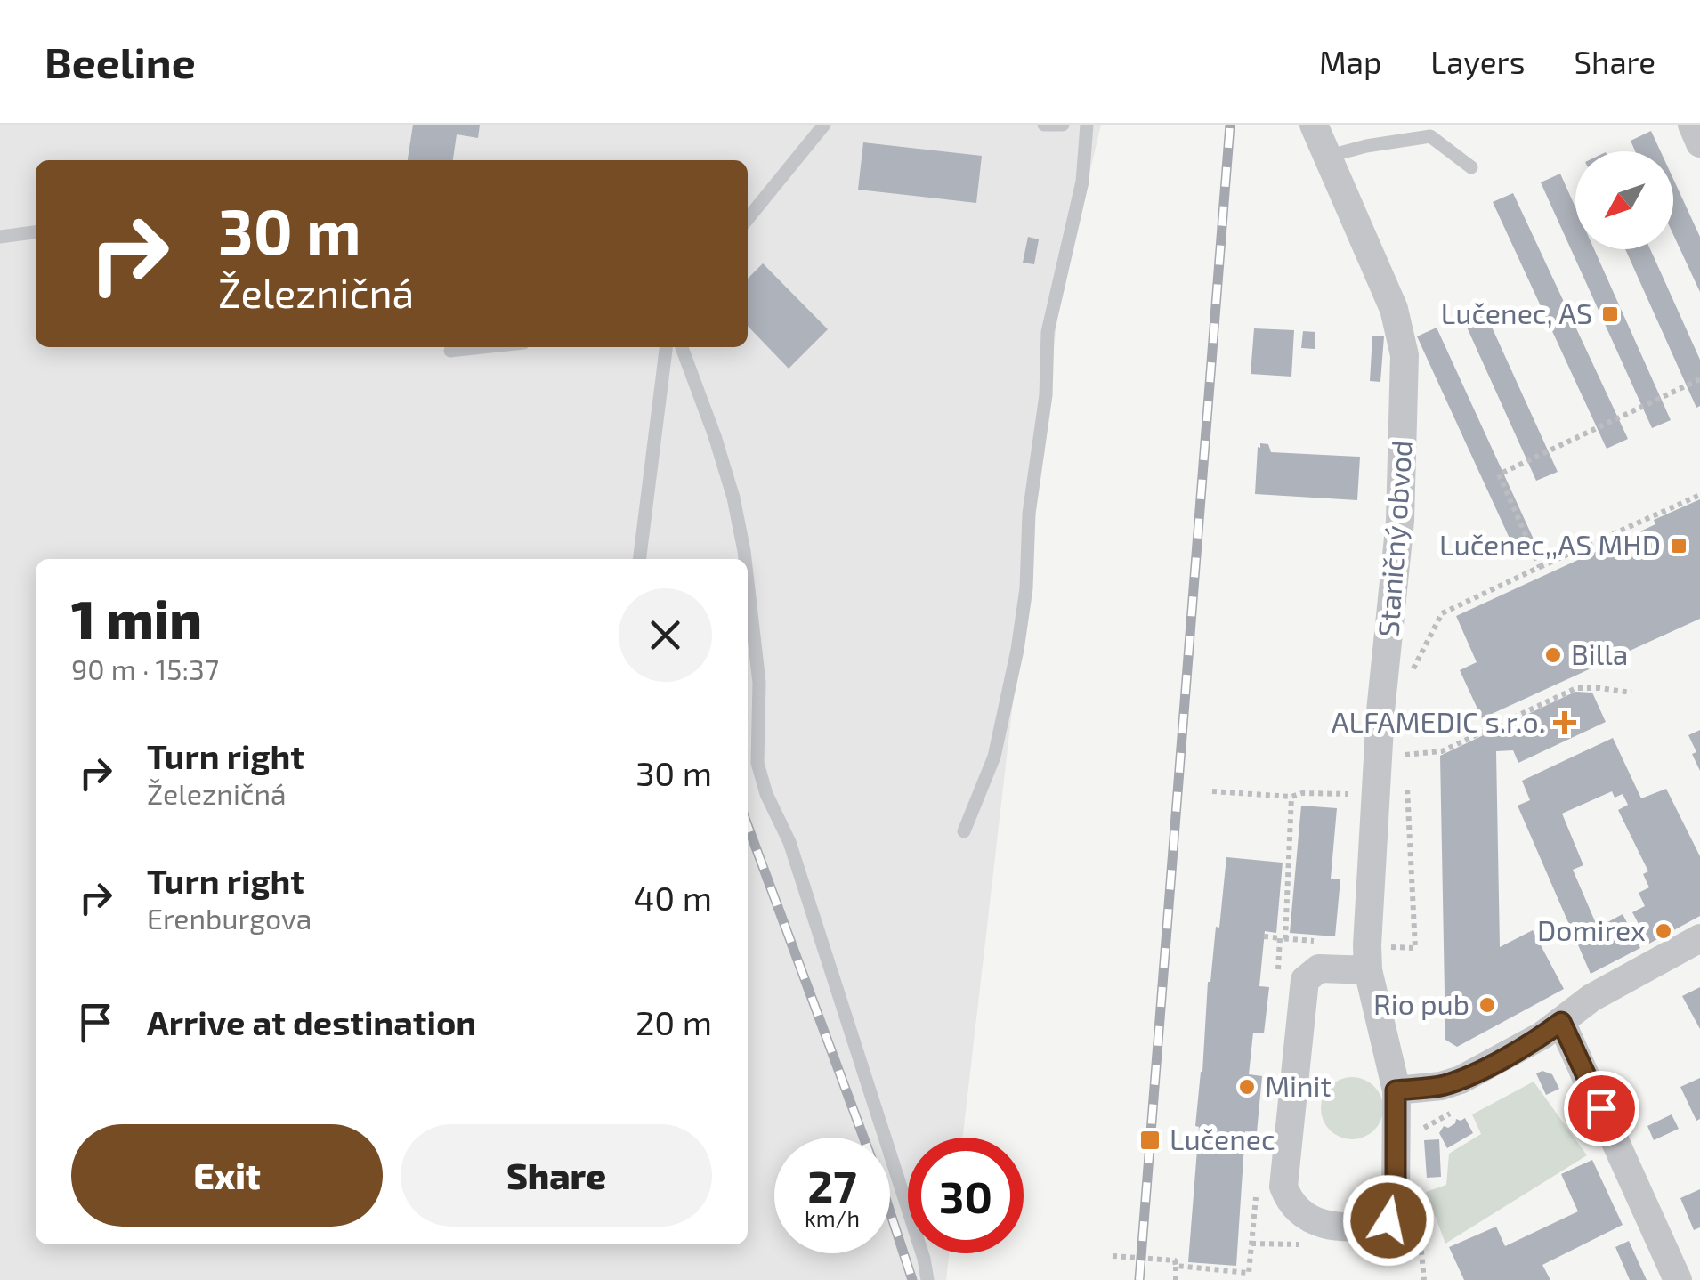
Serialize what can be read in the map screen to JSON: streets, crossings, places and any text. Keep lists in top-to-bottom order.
{
  "streets": {
    "street": ["Staničný obvod"]
  },
  "places": {
    "transit": ["Lučenec, AS", "Lučenec,,AS MHD", "Lučenec"],
    "other": [
      "Billa",
      "Domirex",
      "Rio pub",
      "Minit"
    ],
    "health": ["ALFAMEDIC s.r.o."]
  },
  "north": "bottom left",
  "page": {
    "header": "Beeline",
    "nav": ["Map", "Layers", "Share"],
    "turn": ["30 m", "Železničná"],
    "heading": ["1 min", "90 m · 15:37"],
    "list": [
      {
        "name": "Turn right",
        "note": "Železničná",
        "value": "30 m"
      },
      {
        "name": "Turn right",
        "note": "Erenburgova",
        "value": "40 m"
      },
      {
        "name": "Arrive at destination",
        "value": "20 m"
      }
    ],
    "buttons": ["Exit", "Share"],
    "speed": "27 km/h",
    "limit": "30"
  }
}
